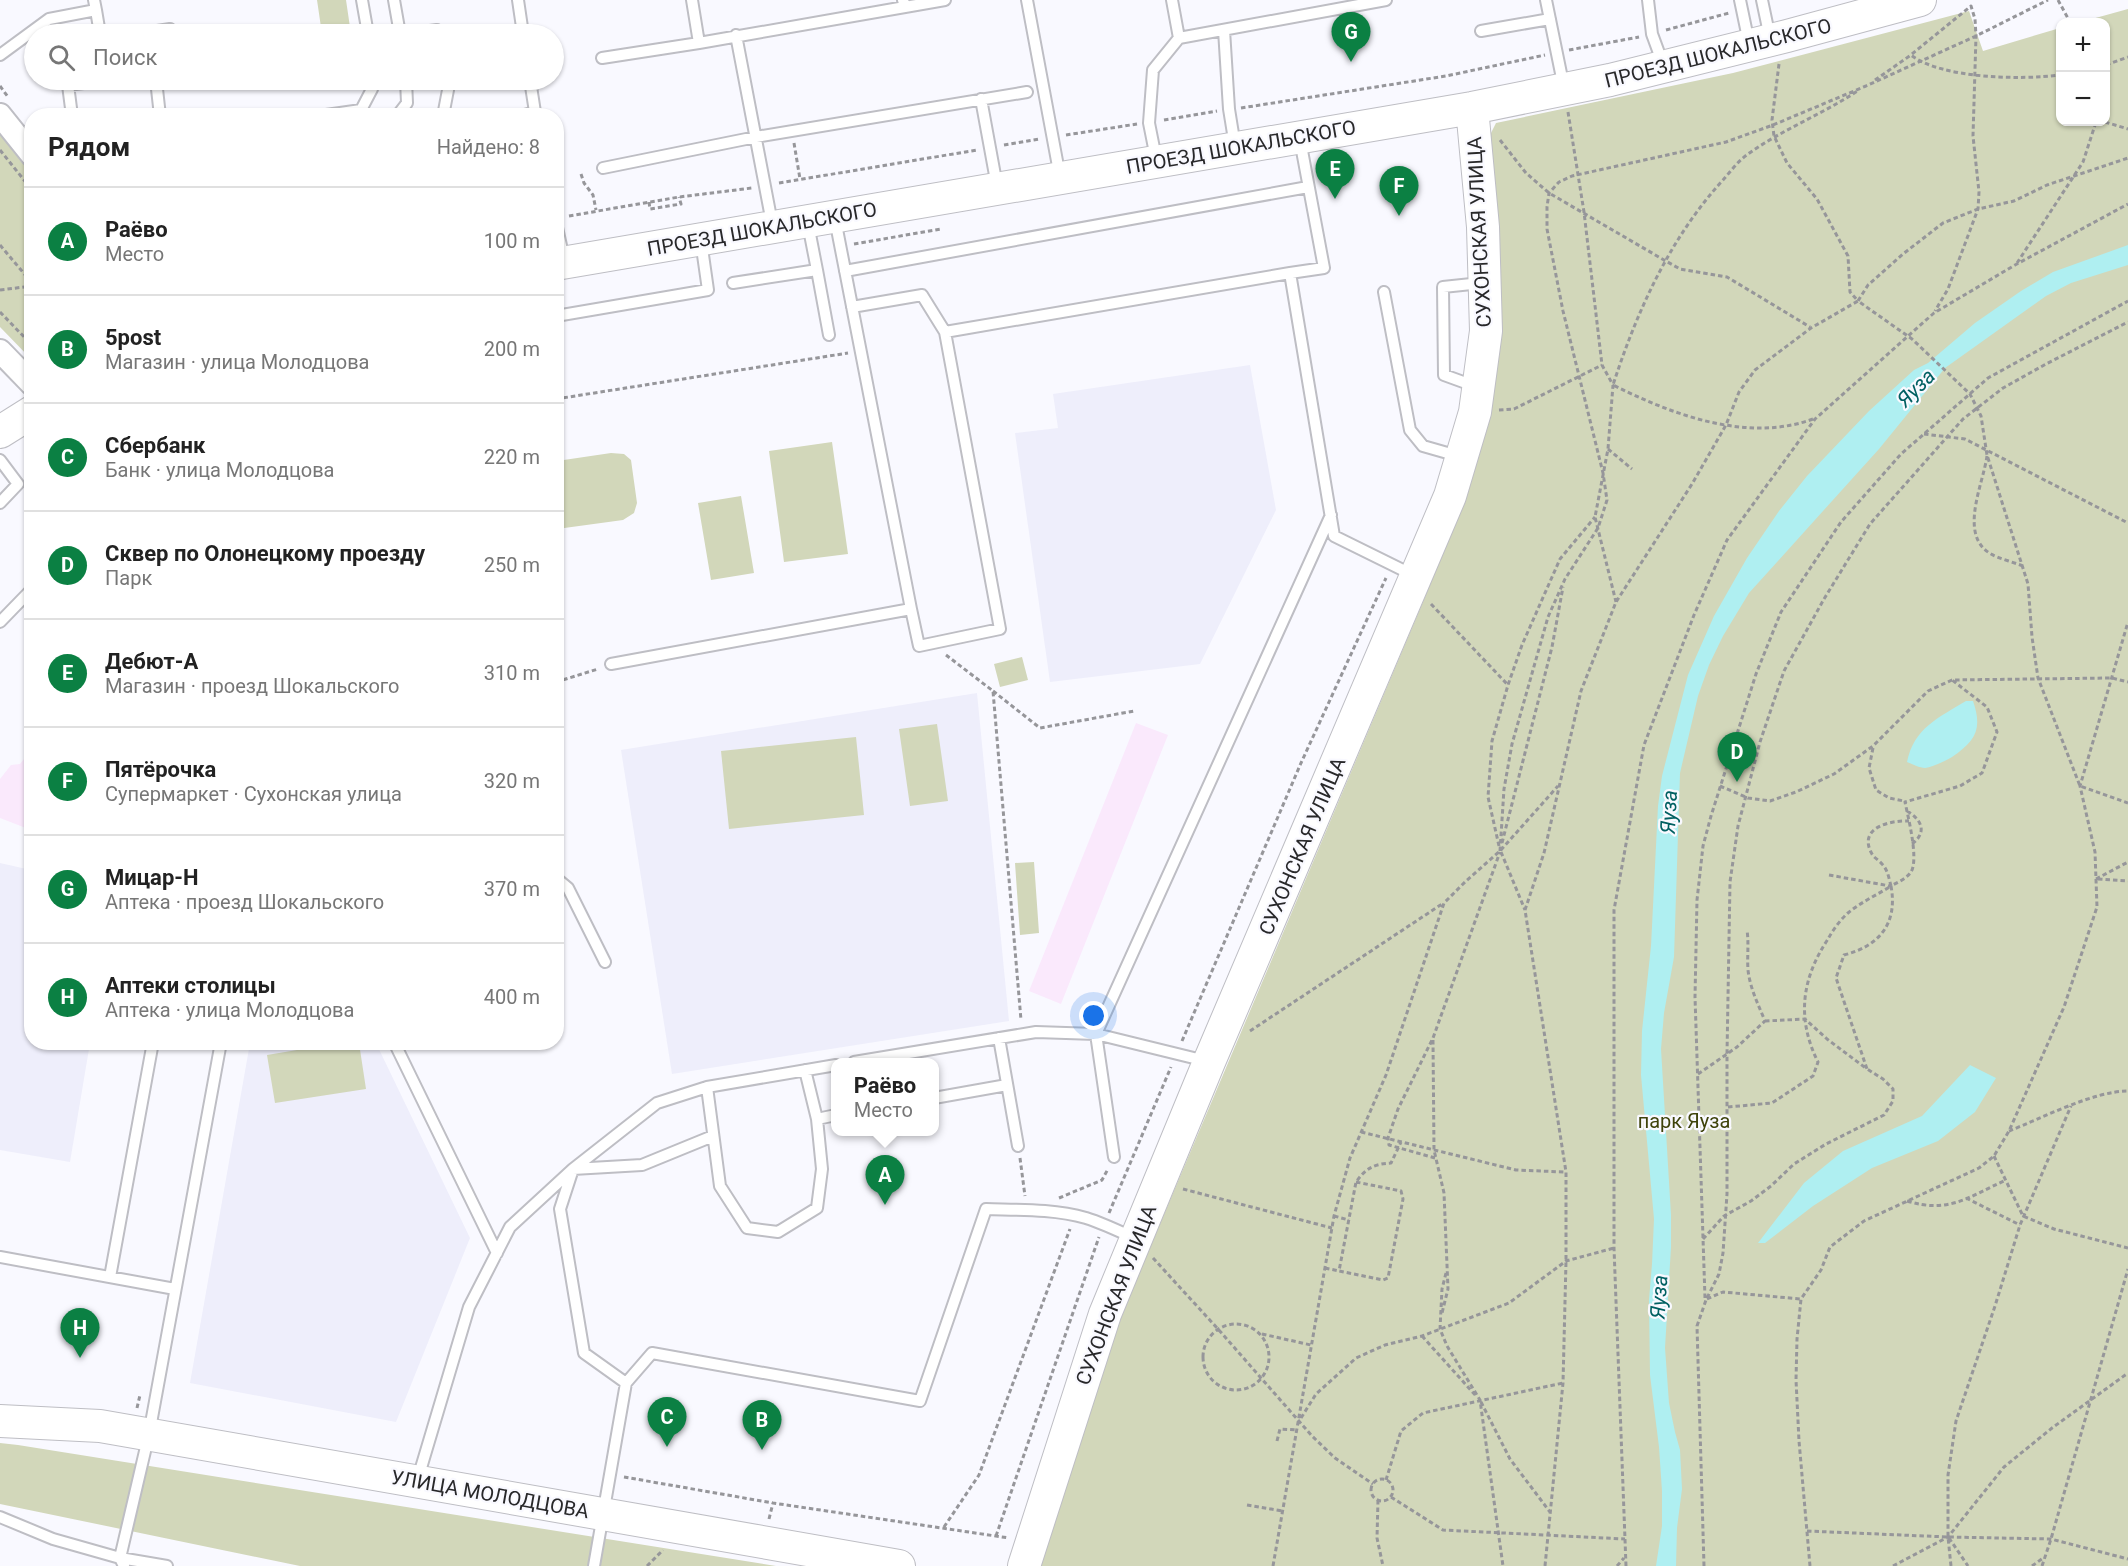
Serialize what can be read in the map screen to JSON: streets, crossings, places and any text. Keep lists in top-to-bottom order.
{
  "streets": {
    "street": ["ПРОЕЗД ШОКАЛЬСКОГО", "СУХОНСКАЯ УЛИЦА", "УЛИЦА МОЛОДЦОВА"]
  },
  "crossings": [
    ["ПРОЕЗД ШОКАЛЬСКОГО", "СУХОНСКАЯ УЛИЦА"]
  ],
  "water": ["Яуза"],
  "parks": ["парк Яуза"],
  "page": {
    "pins": [
      "G",
      "E",
      "F",
      "D",
      "A",
      "H",
      "C",
      "B"
    ],
    "map_buttons": ["+", "−"],
    "search": "Поиск",
    "heading": ["Рядом", "Найдено: 8"],
    "list": [
      {
        "mark": "A",
        "name": "Раёво",
        "note": "Место",
        "value": "100 m"
      },
      {
        "mark": "B",
        "name": "5post",
        "note": "Магазин · улица Молодцова",
        "value": "200 m"
      },
      {
        "mark": "C",
        "name": "Сбербанк",
        "note": "Банк · улица Молодцова",
        "value": "220 m"
      },
      {
        "mark": "D",
        "name": "Сквер по Олонецкому проезду",
        "note": "Парк",
        "value": "250 m"
      },
      {
        "mark": "E",
        "name": "Дебют-А",
        "note": "Магазин · проезд Шокальского",
        "value": "310 m"
      },
      {
        "mark": "F",
        "name": "Пятёрочка",
        "note": "Супермаркет · Сухонская улица",
        "value": "320 m"
      },
      {
        "mark": "G",
        "name": "Мицар-Н",
        "note": "Аптека · проезд Шокальского",
        "value": "370 m"
      },
      {
        "mark": "H",
        "name": "Аптеки столицы",
        "note": "Аптека · улица Молодцова",
        "value": "400 m"
      }
    ],
    "popup": ["Раёво", "Место"]
  }
}
